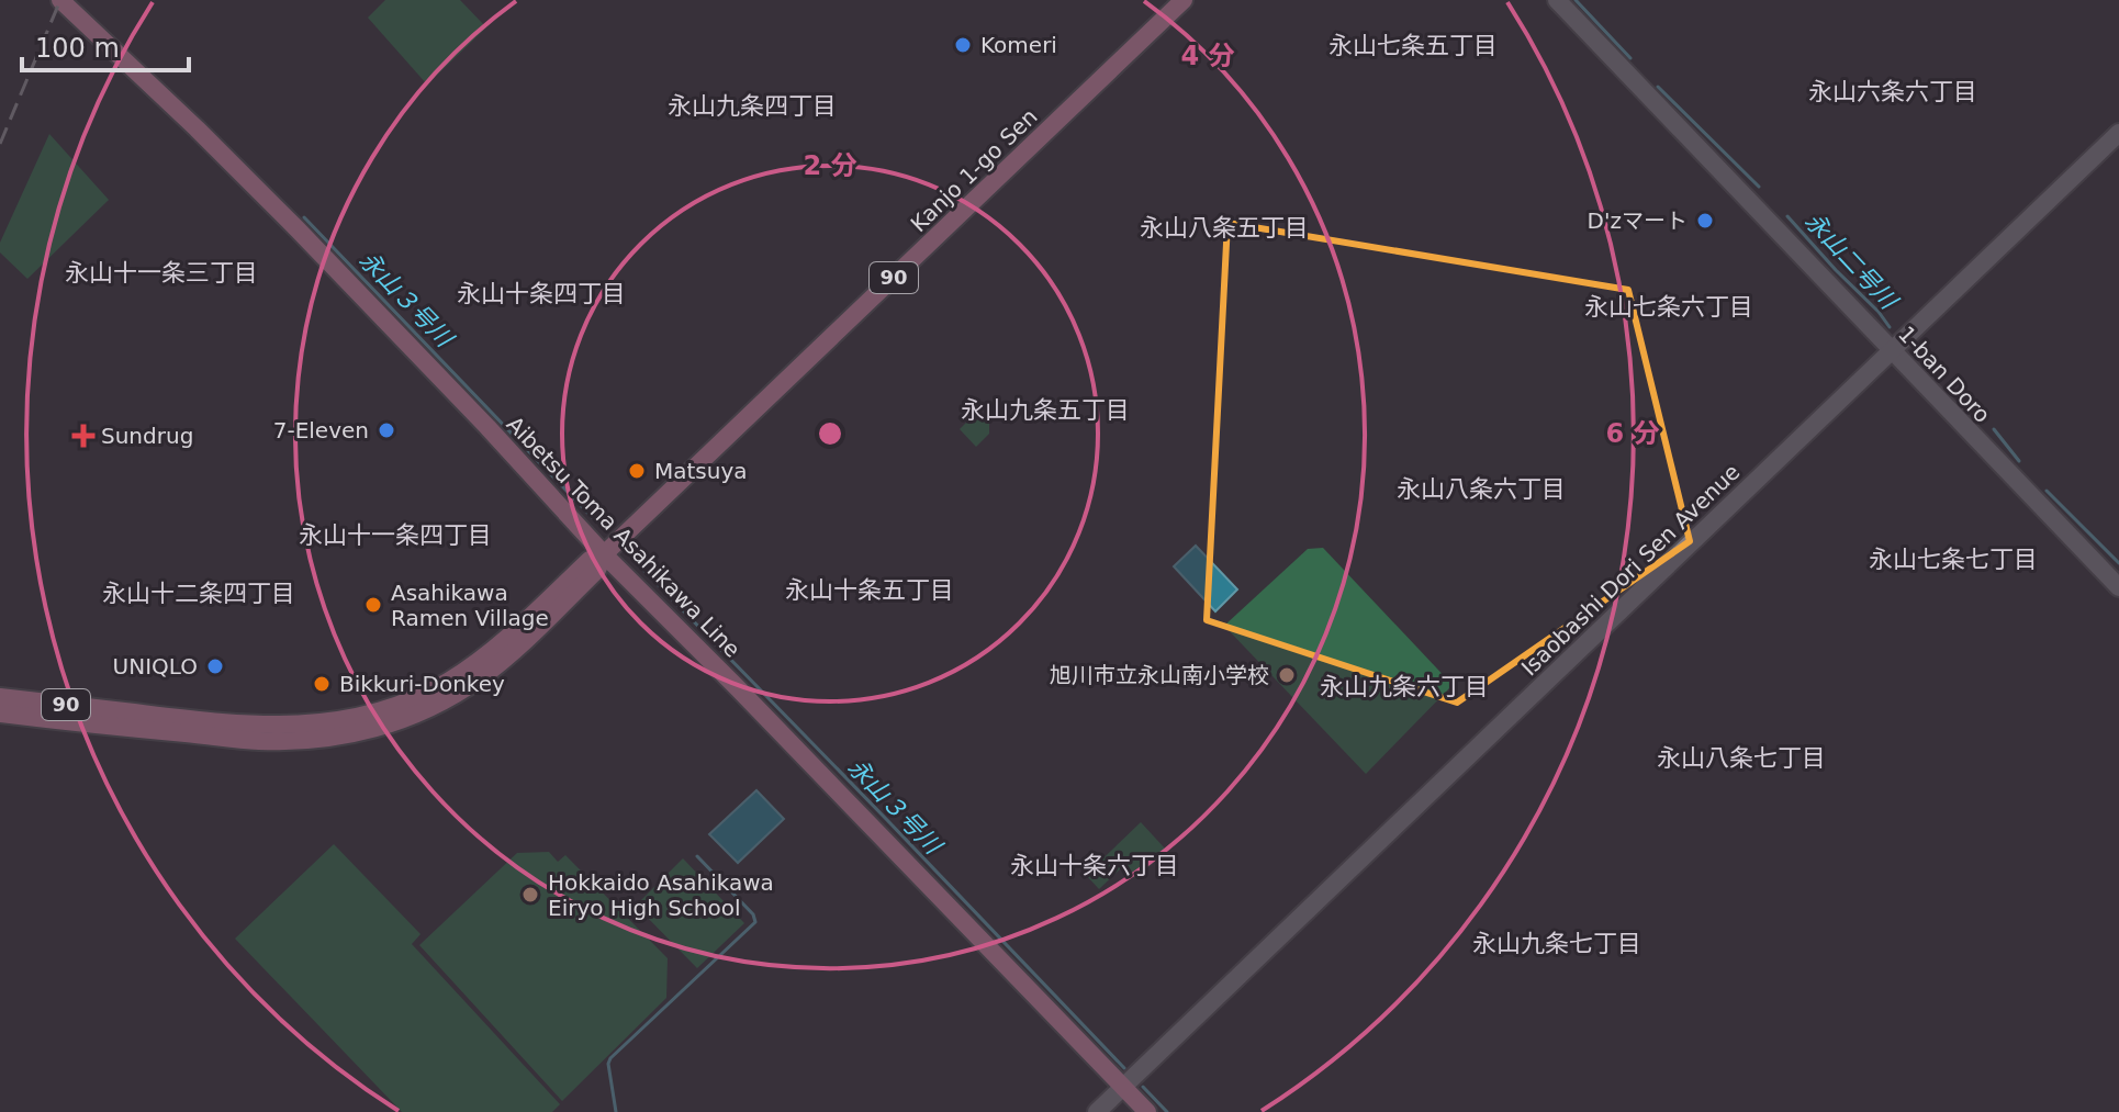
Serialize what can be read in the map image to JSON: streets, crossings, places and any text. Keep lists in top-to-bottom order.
{
  "streets": {
    "main road": ["Kanjo 1-go Sen", "90", "Aibetsu Toma Asahikawa Line"],
    "street": ["1-ban Doro", "Isaobashi Dori Sen Avenue"]
  },
  "crossings": [
    ["Kanjo 1-go Sen", "90"],
    ["Kanjo 1-go Sen", "Aibetsu Toma Asahikawa Line"],
    ["1-ban Doro", "Isaobashi Dori Sen Avenue"],
    ["Aibetsu Toma Asahikawa Line", "Isaobashi Dori Sen Avenue"]
  ],
  "districts": [
    "永山七条五丁目",
    "永山六条六丁目",
    "永山九条四丁目",
    "永山八条五丁目",
    "永山十一条三丁目",
    "永山十条四丁目",
    "永山七条六丁目",
    "永山九条五丁目",
    "永山八条六丁目",
    "永山十一条四丁目",
    "永山七条七丁目",
    "永山十条五丁目",
    "永山十二条四丁目",
    "永山九条六丁目",
    "永山八条七丁目",
    "永山十条六丁目",
    "永山九条七丁目"
  ],
  "water": ["永山二号川", "永山３号川"],
  "places": {
    "other": [
      "Komeri",
      "D'zマート",
      "7-Eleven",
      "Matsuya",
      "Asahikawa Ramen Village",
      "UNIQLO",
      "旭川市立永山南小学校",
      "Bikkuri-Donkey",
      "Hokkaido Asahikawa Eiryo High School"
    ],
    "health": ["Sundrug"]
  },
  "scale_bar": "100 m",
  "rings": ["4 分", "2 分", "6 分"]
}
